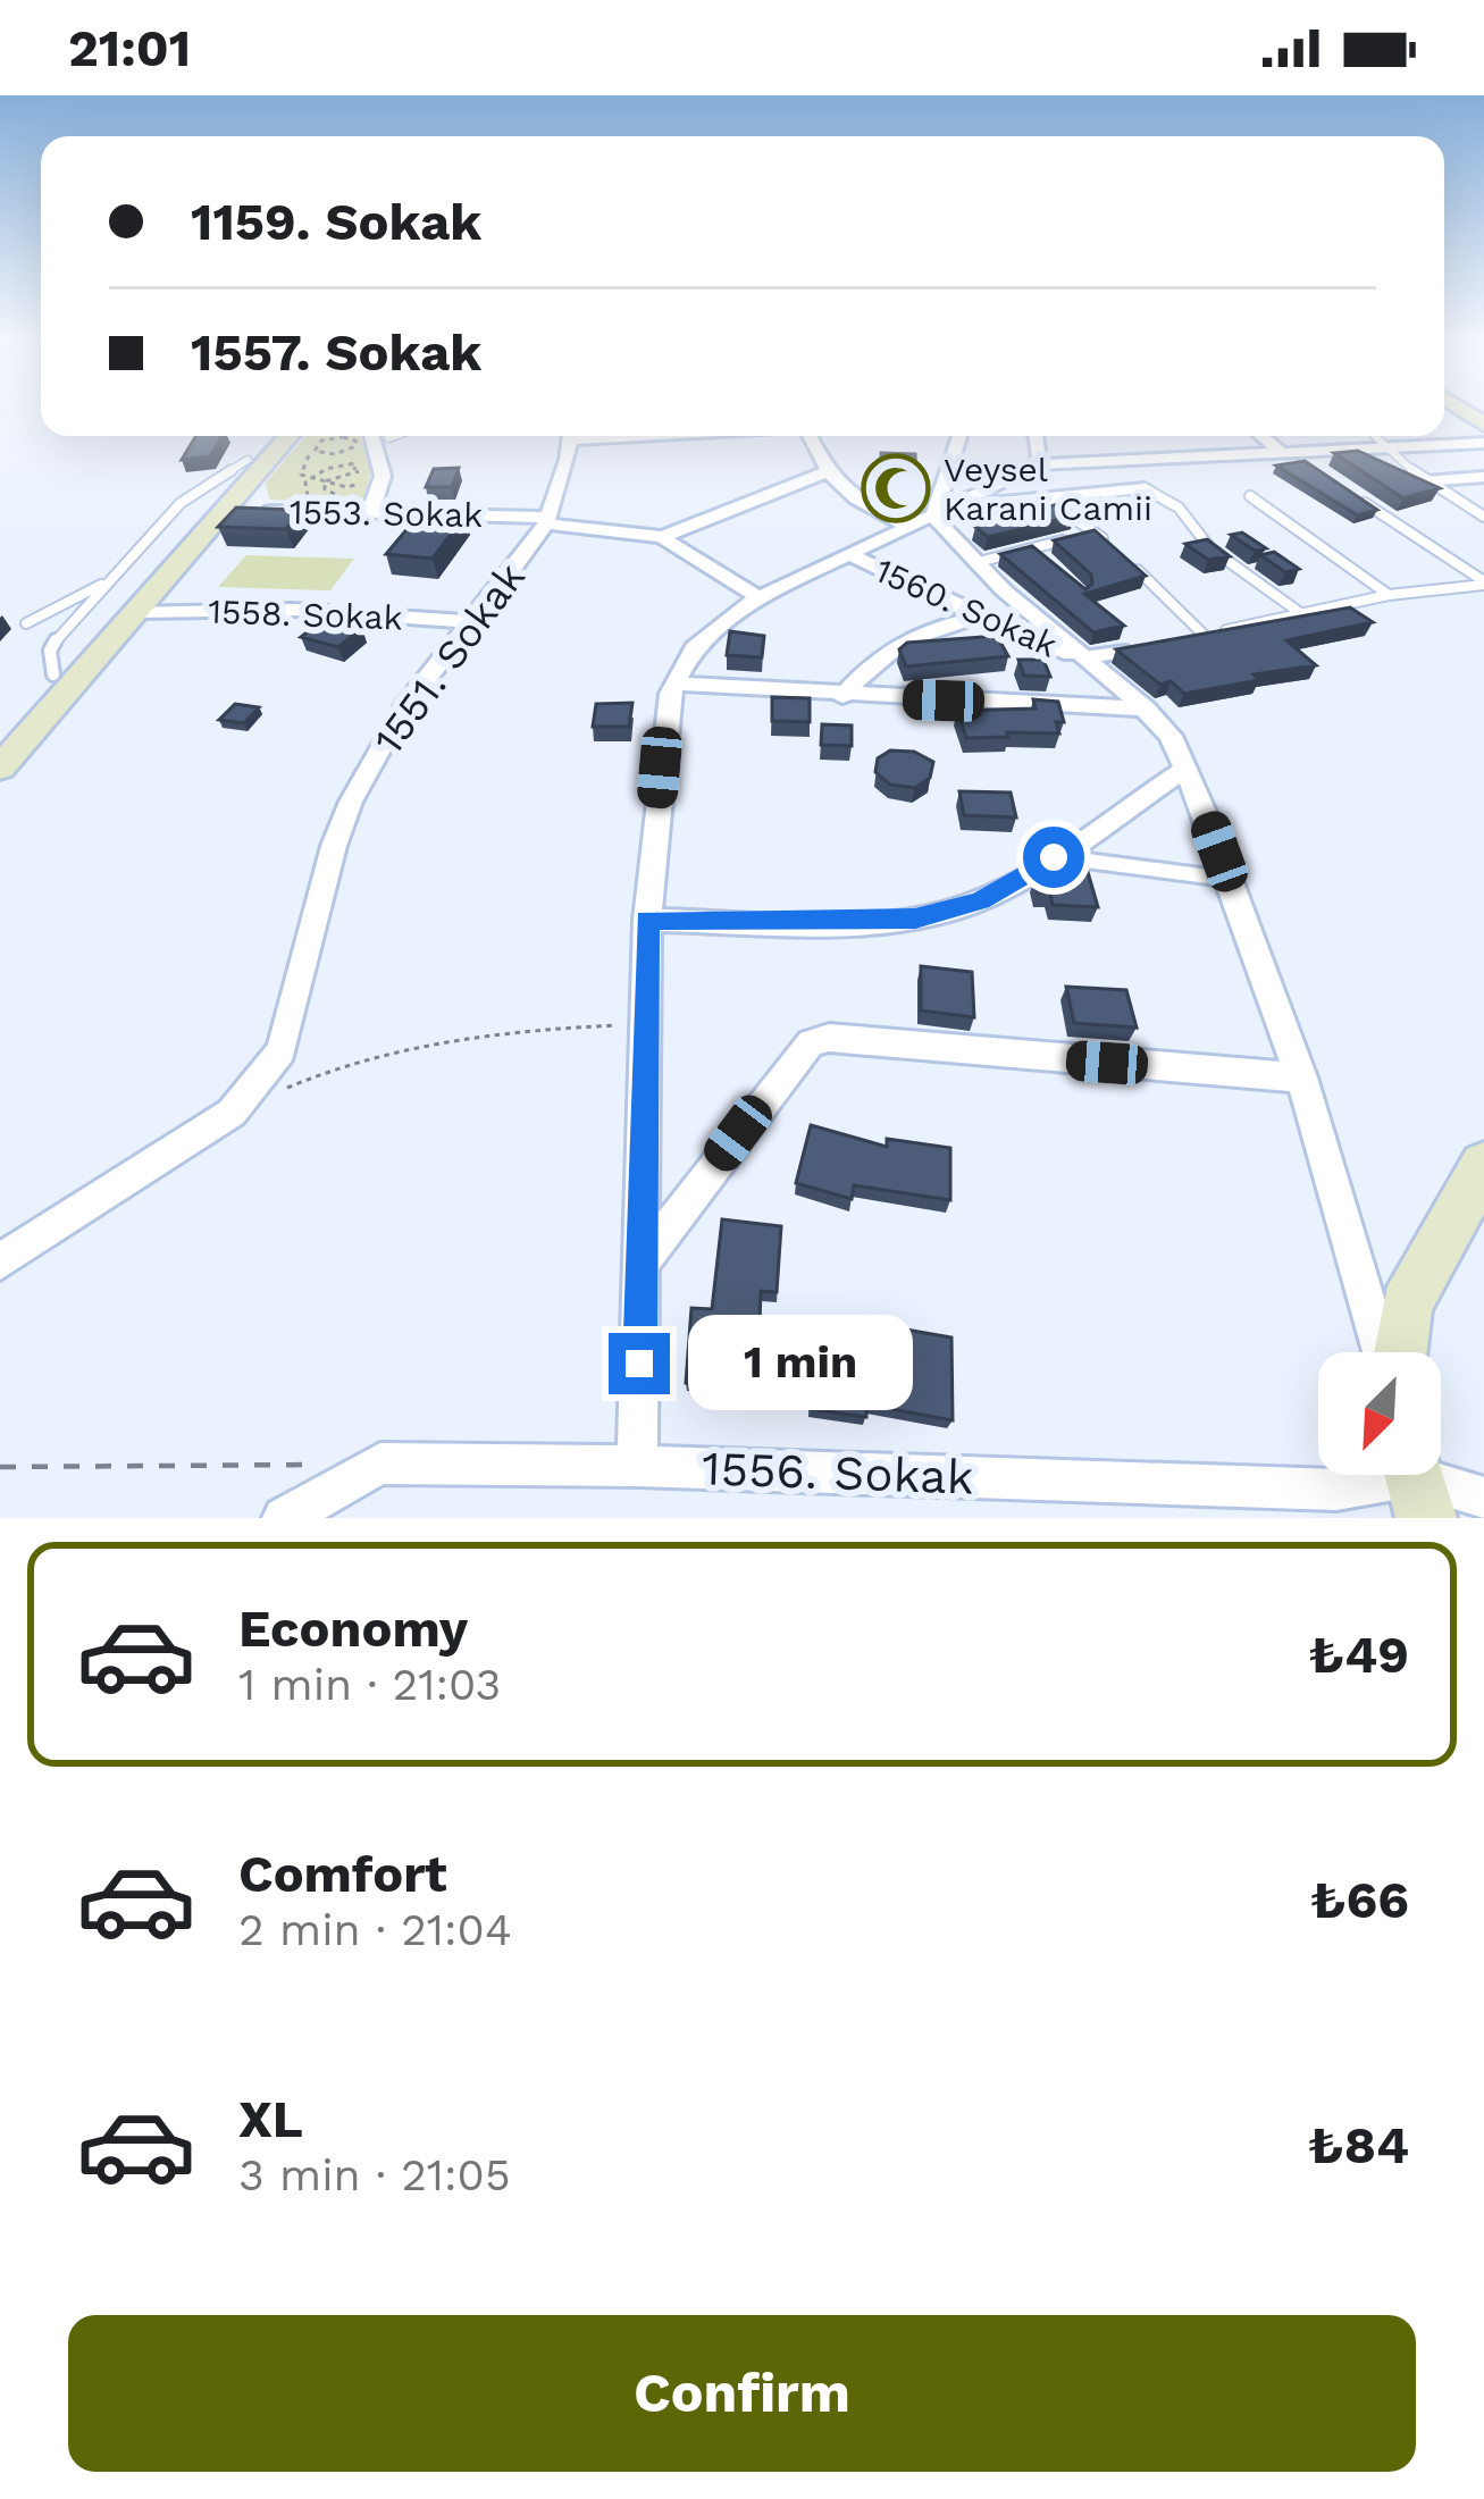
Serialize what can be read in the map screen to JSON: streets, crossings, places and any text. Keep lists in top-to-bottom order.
{
  "streets": {
    "street": [
      "1553. Sokak",
      "1560. Sokak",
      "1558. Sokak",
      "1551. Sokak",
      "1556. Sokak"
    ]
  },
  "crossings": [
    ["1553. Sokak", "1551. Sokak"],
    ["1558. Sokak", "1551. Sokak"]
  ],
  "places": {
    "mosque": ["Veysel Karani Camii"]
  },
  "north": "bottom left",
  "page": {
    "status": "21:01",
    "banner": ["1159. Sokak", "1557. Sokak"],
    "bubble": "1 min",
    "list": [
      {
        "name": "Economy",
        "note": "1 min · 21:03",
        "value": "₺49"
      },
      {
        "name": "Comfort",
        "note": "2 min · 21:04",
        "value": "₺66"
      },
      {
        "name": "XL",
        "note": "3 min · 21:05",
        "value": "₺84"
      }
    ],
    "buttons": "Confirm"
  }
}
